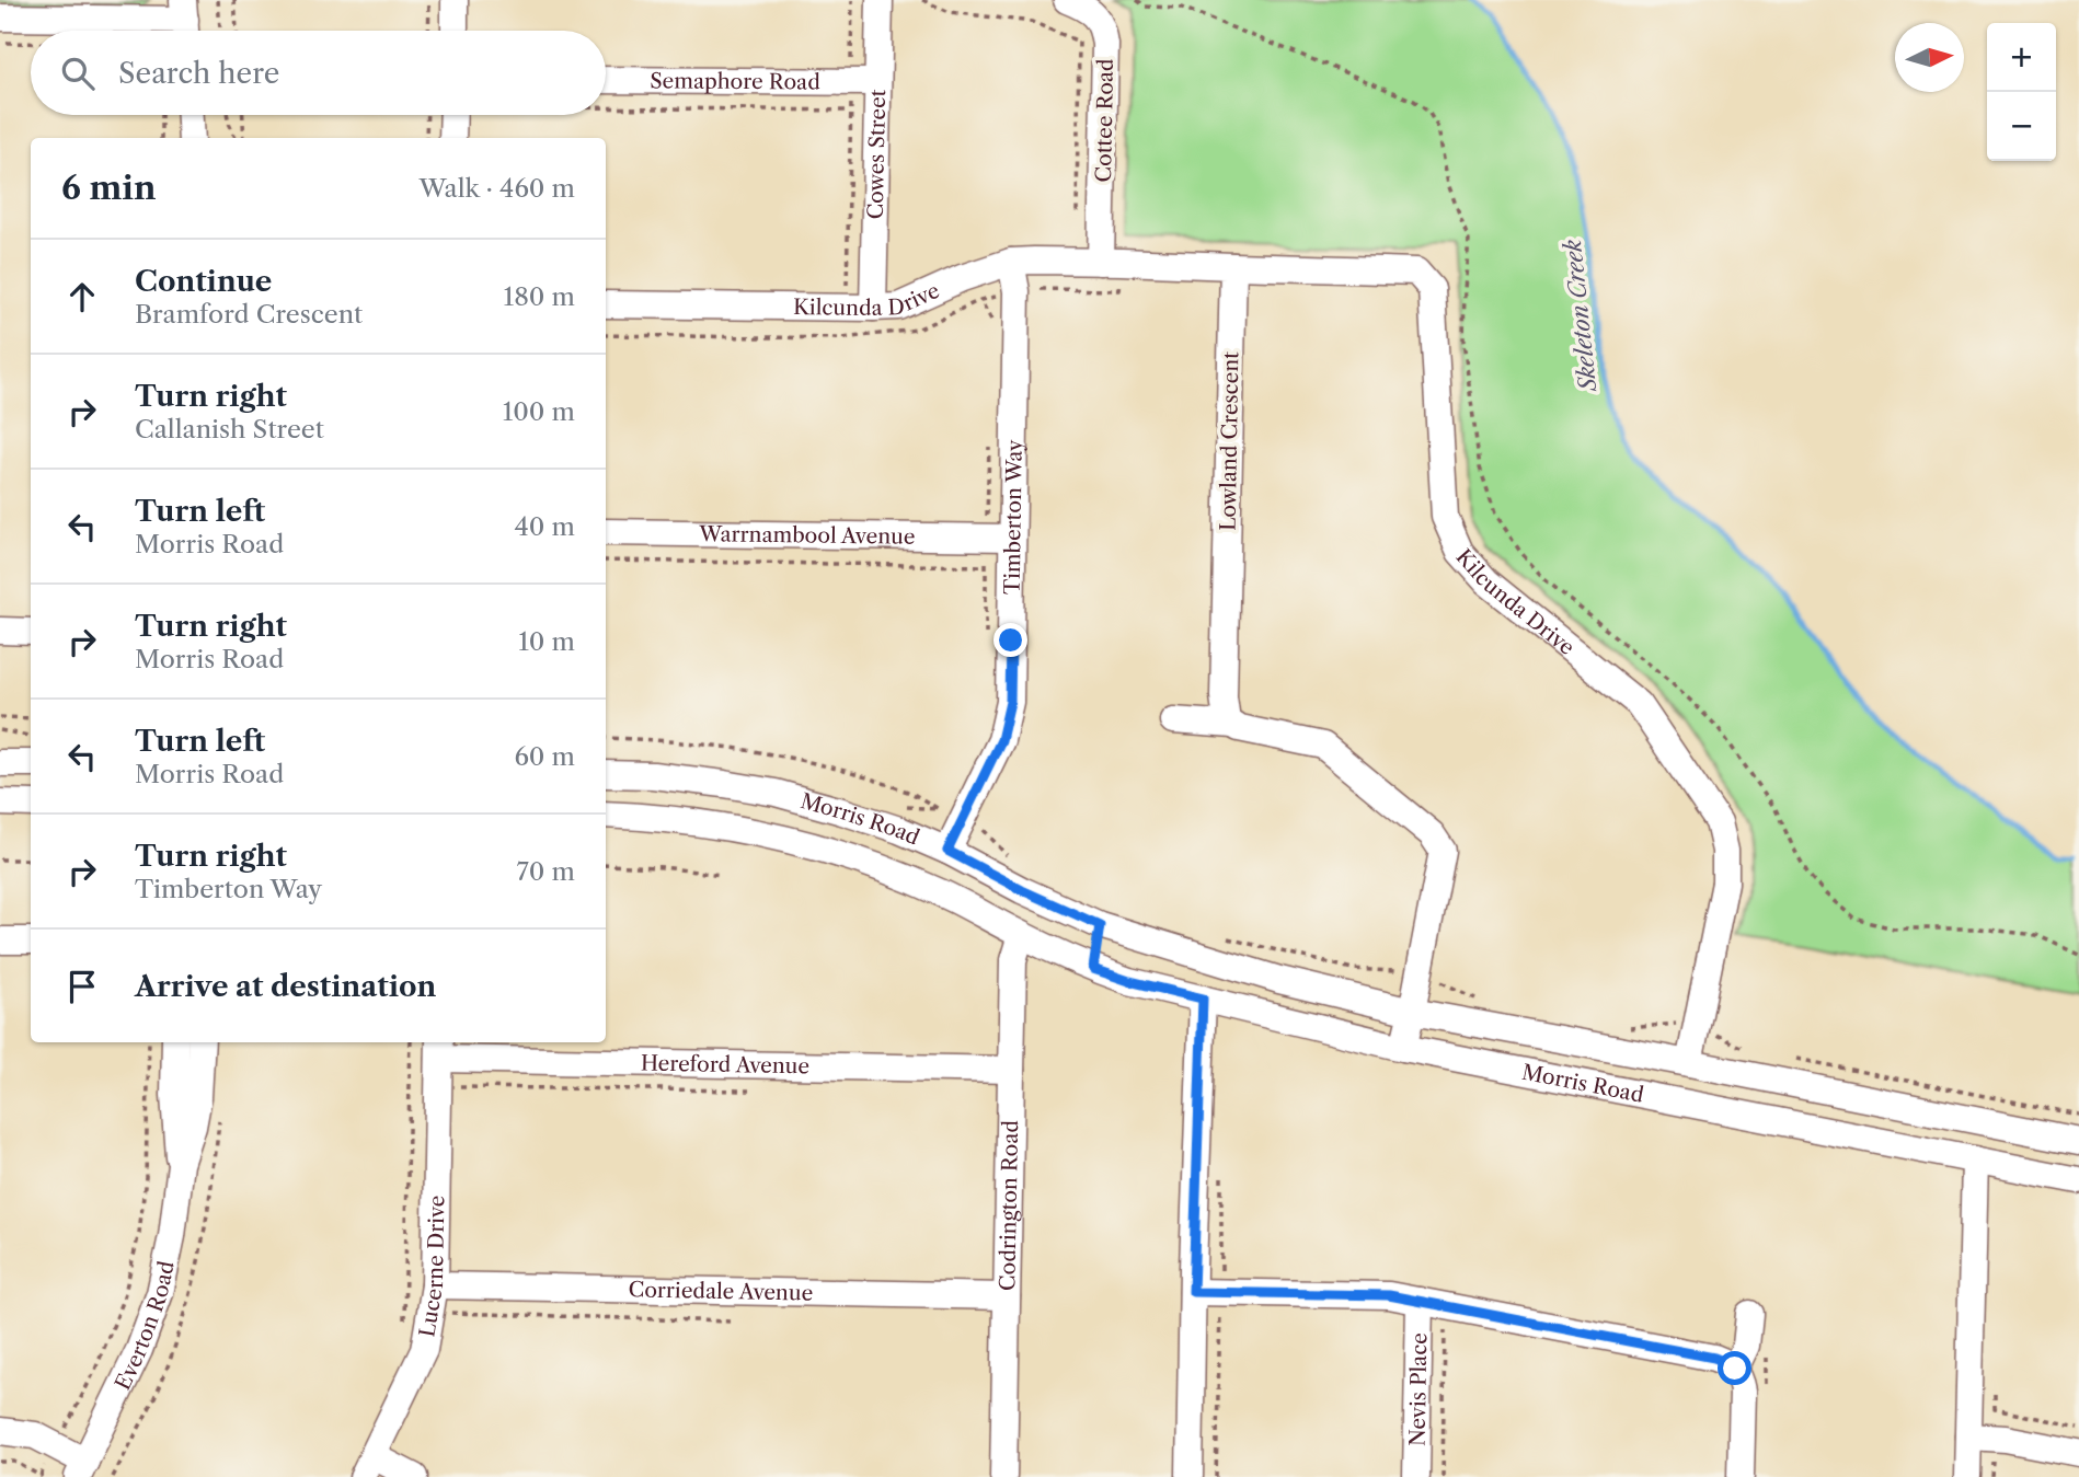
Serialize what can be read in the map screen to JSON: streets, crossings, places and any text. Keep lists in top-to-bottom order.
{
  "streets": {
    "street": [
      "Semaphore Road",
      "Cottee Road",
      "Cowes Street",
      "Kilcunda Drive",
      "Lowland Crescent",
      "Timberton Way",
      "Warrnambool Avenue",
      "Morris Road",
      "Hereford Avenue",
      "Codrington Road",
      "Lucerne Drive",
      "Corriedale Avenue",
      "Everton Road",
      "Nevis Place"
    ]
  },
  "crossings": [
    ["Semaphore Road", "Cowes Street"],
    ["Cottee Road", "Kilcunda Drive"],
    ["Cowes Street", "Kilcunda Drive"],
    ["Kilcunda Drive", "Lowland Crescent"],
    ["Kilcunda Drive", "Timberton Way"],
    ["Kilcunda Drive", "Morris Road"],
    ["Timberton Way", "Warrnambool Avenue"],
    ["Timberton Way", "Morris Road"],
    ["Morris Road", "Codrington Road"],
    ["Hereford Avenue", "Codrington Road"],
    ["Hereford Avenue", "Lucerne Drive"],
    ["Codrington Road", "Corriedale Avenue"],
    ["Lucerne Drive", "Corriedale Avenue"]
  ],
  "water": ["Skeleton Creek"],
  "north": "right",
  "page": {
    "map_buttons": ["+", "−"],
    "search": "Search here",
    "heading": ["6 min", "Walk · 460 m"],
    "list": [
      ["Continue", "Bramford Crescent", "180 m"],
      ["Turn right", "Callanish Street", "100 m"],
      ["Turn left", "Morris Road", "40 m"],
      ["Turn right", "Morris Road", "10 m"],
      ["Turn left", "Morris Road", "60 m"],
      ["Turn right", "Timberton Way", "70 m"],
      "Arrive at destination"
    ]
  }
}
